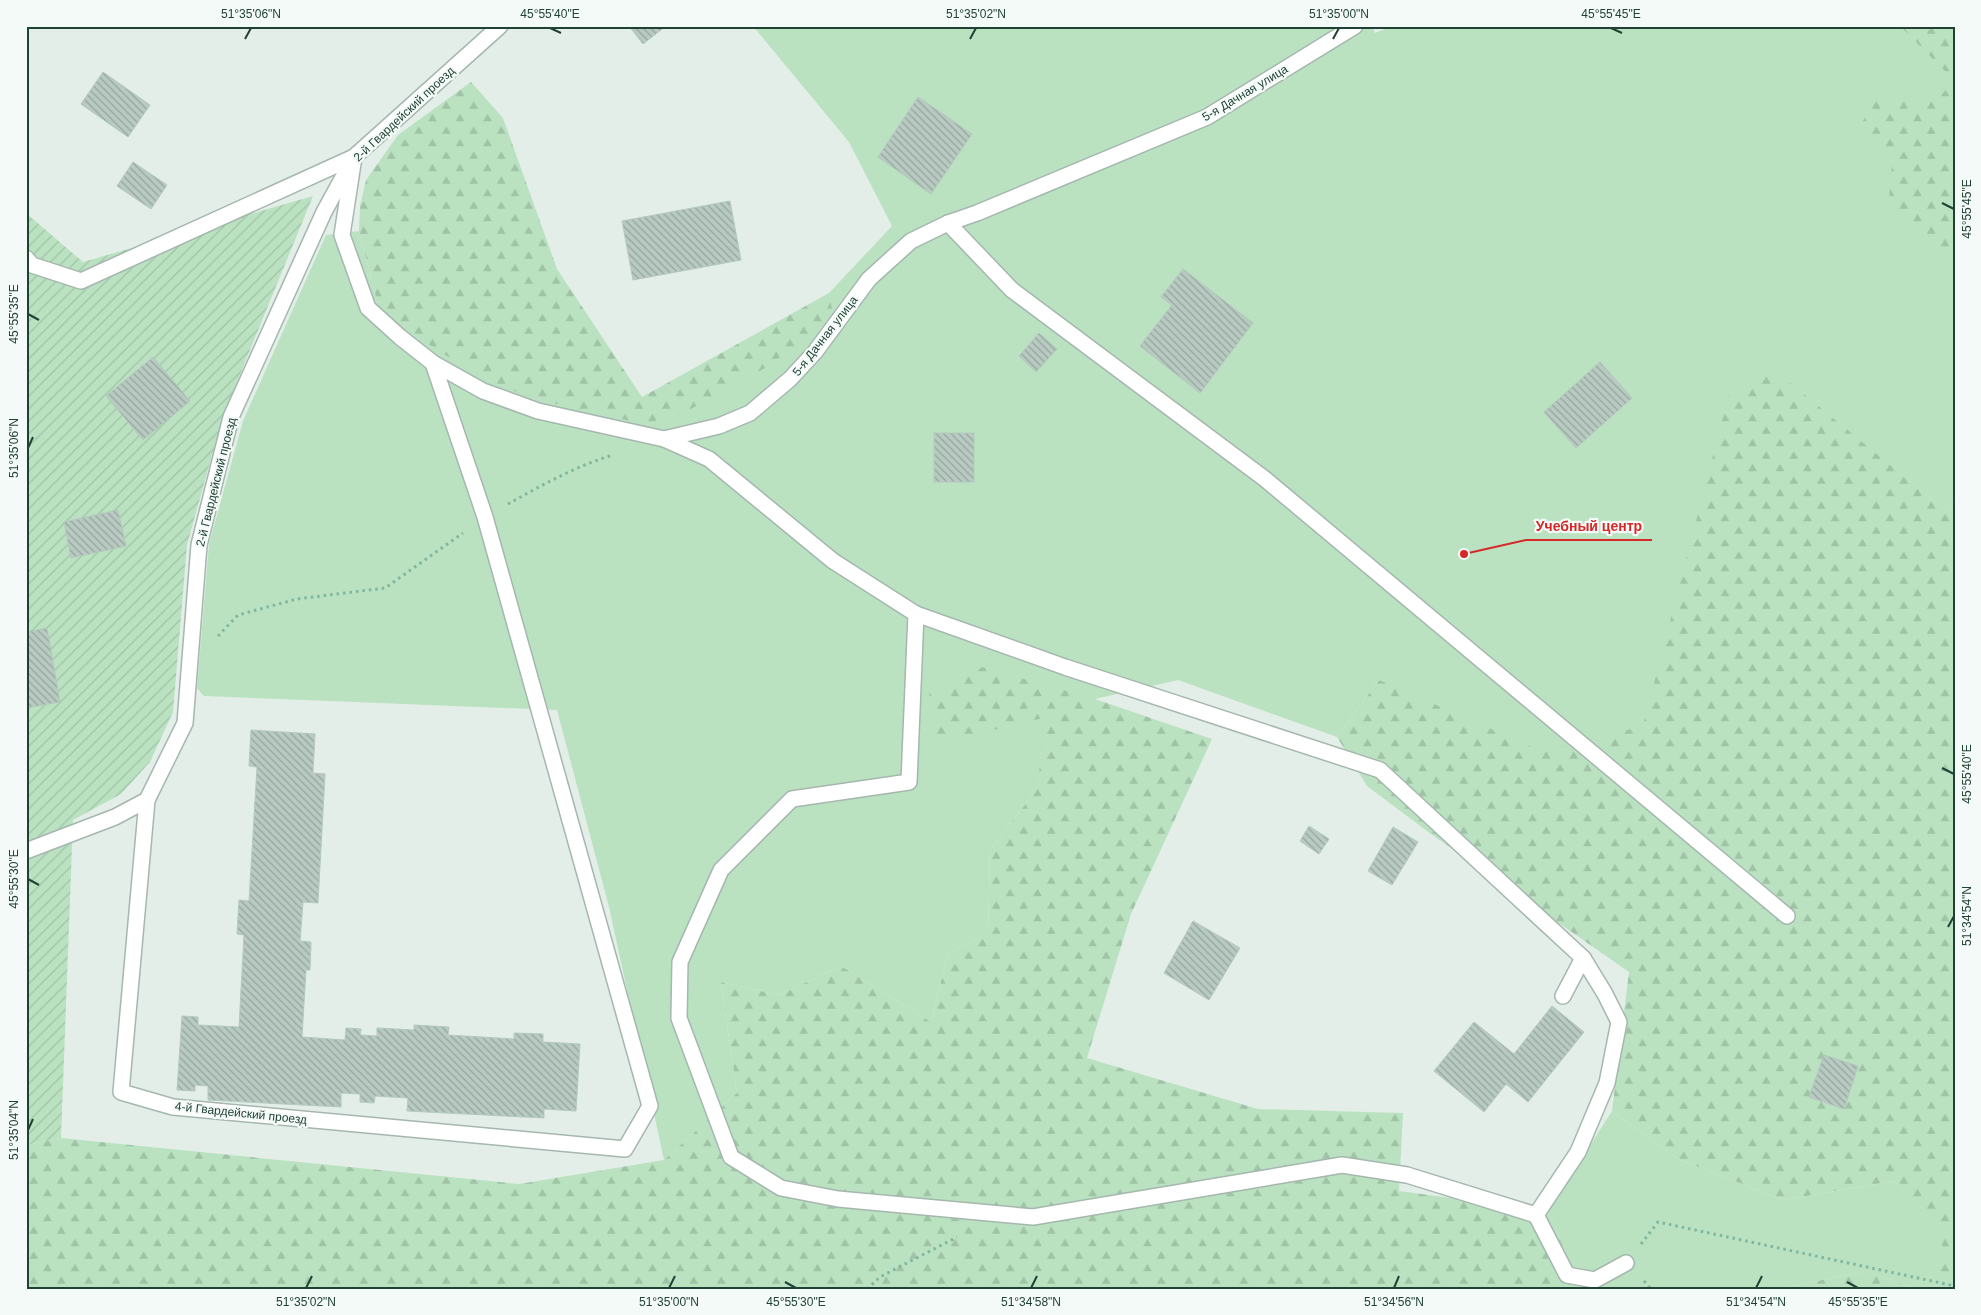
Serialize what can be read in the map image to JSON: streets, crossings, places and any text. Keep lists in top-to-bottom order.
{
  "streets": {
    "lane": ["5-я Дачная улица", "2-й Гвардейский проезд", "4-й Гвардейский проезд"]
  },
  "crossings": [
    ["5-я Дачная улица", "2-й Гвардейский проезд"],
    ["2-й Гвардейский проезд", "4-й Гвардейский проезд"]
  ],
  "places": ["Учебный центр"],
  "coordinates": [
    "51°35'06\"N",
    "45°55'40\"E",
    "51°35'02\"N",
    "51°35'00\"N",
    "45°55'45\"E",
    "45°55'35\"E",
    "45°55'30\"E",
    "51°34'54\"N",
    "51°35'04\"N",
    "51°34'58\"N",
    "51°34'56\"N"
  ]
}
